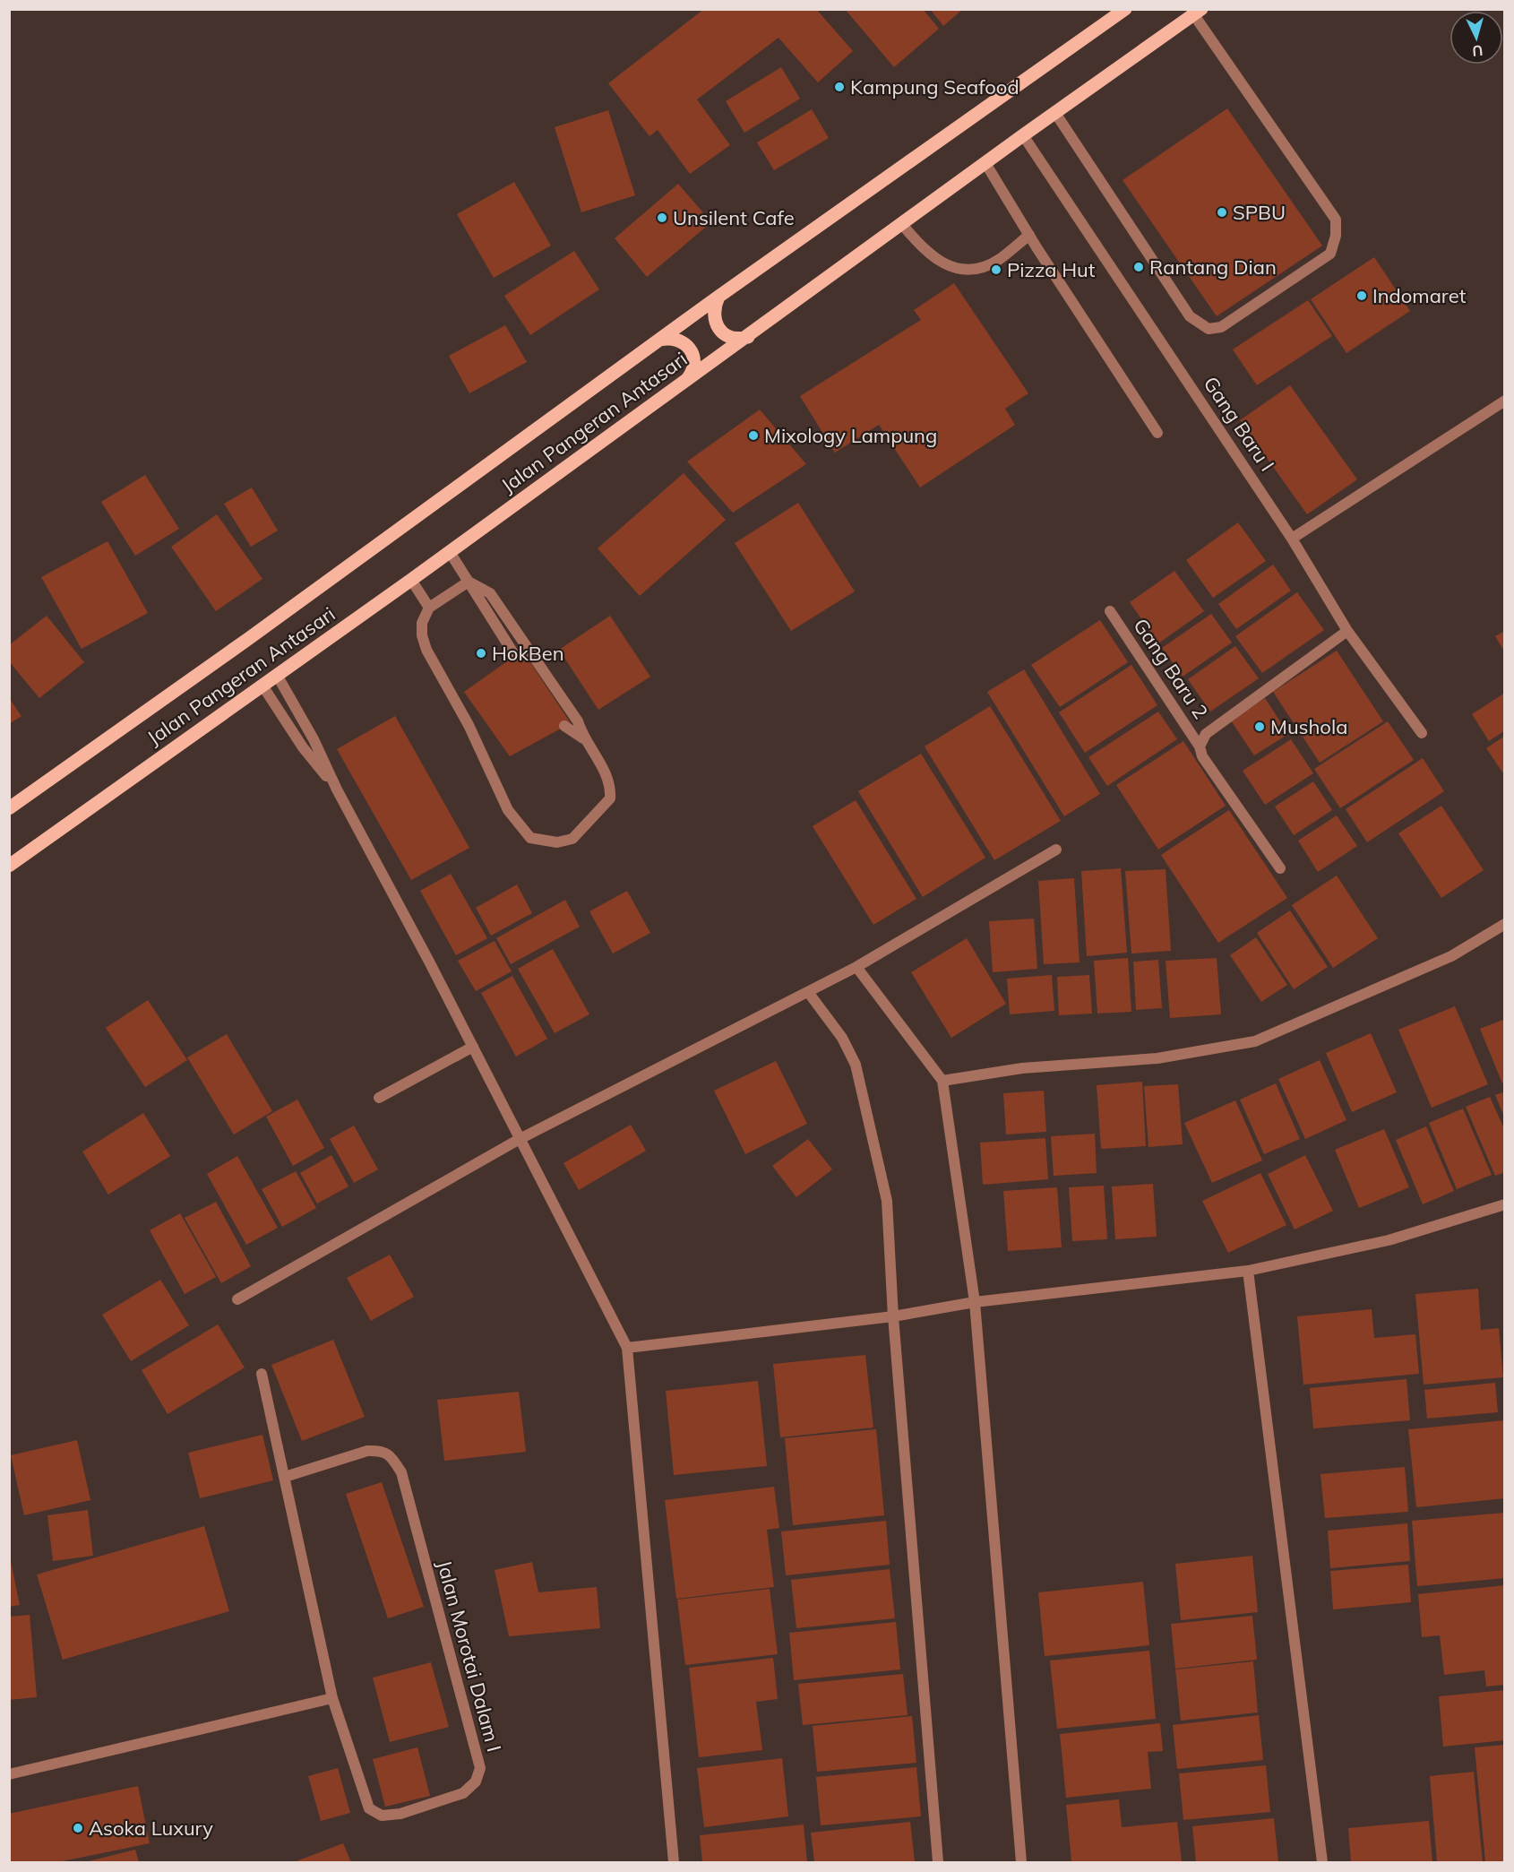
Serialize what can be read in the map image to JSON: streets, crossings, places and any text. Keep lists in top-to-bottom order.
{
  "streets": {
    "main road": ["Jalan Pangeran Antasari"],
    "street": ["Gang Baru I", "Gang Baru 2", "Jalan Morotai Dalam I"]
  },
  "crossings": [
    ["Jalan Pangeran Antasari", "Gang Baru I"]
  ],
  "places": [
    "Kampung Seafood",
    "SPBU",
    "Unsilent Cafe",
    "Rantang Dian",
    "Pizza Hut",
    "Indomaret",
    "Mixology Lampung",
    "HokBen",
    "Mushola",
    "Asoka Luxury"
  ],
  "north": "bottom"
}
